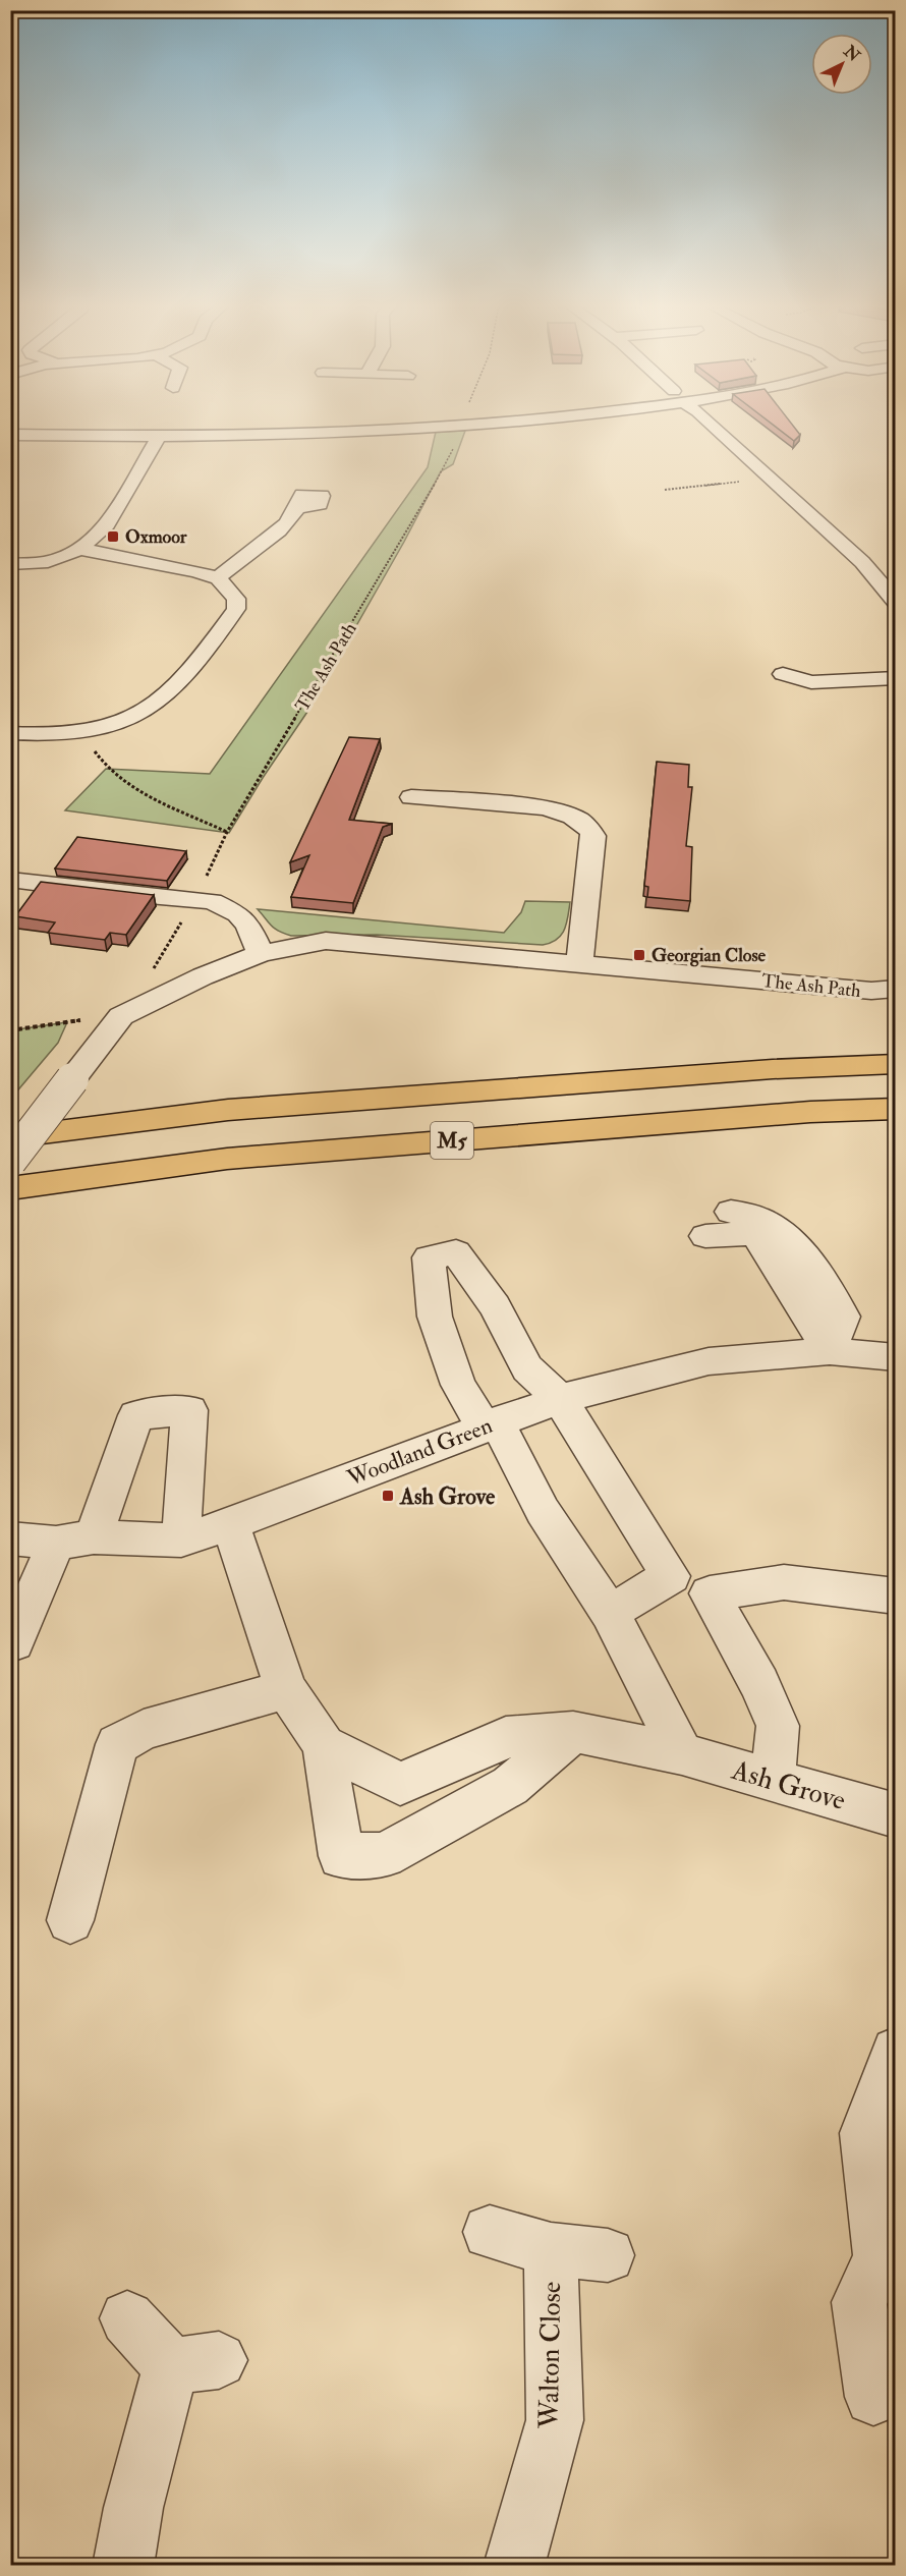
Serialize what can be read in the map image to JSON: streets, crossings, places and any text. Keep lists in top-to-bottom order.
{
  "streets": {
    "highway": ["M5"],
    "street": [
      "The Ash Path",
      "Woodland Green",
      "Ash Grove",
      "Walton Close"
    ]
  },
  "crossings": [
    ["Woodland Green", "Ash Grove"]
  ],
  "places": {
    "transit": ["Oxmoor", "Georgian Close", "Ash Grove"]
  },
  "north": "top right"
}
